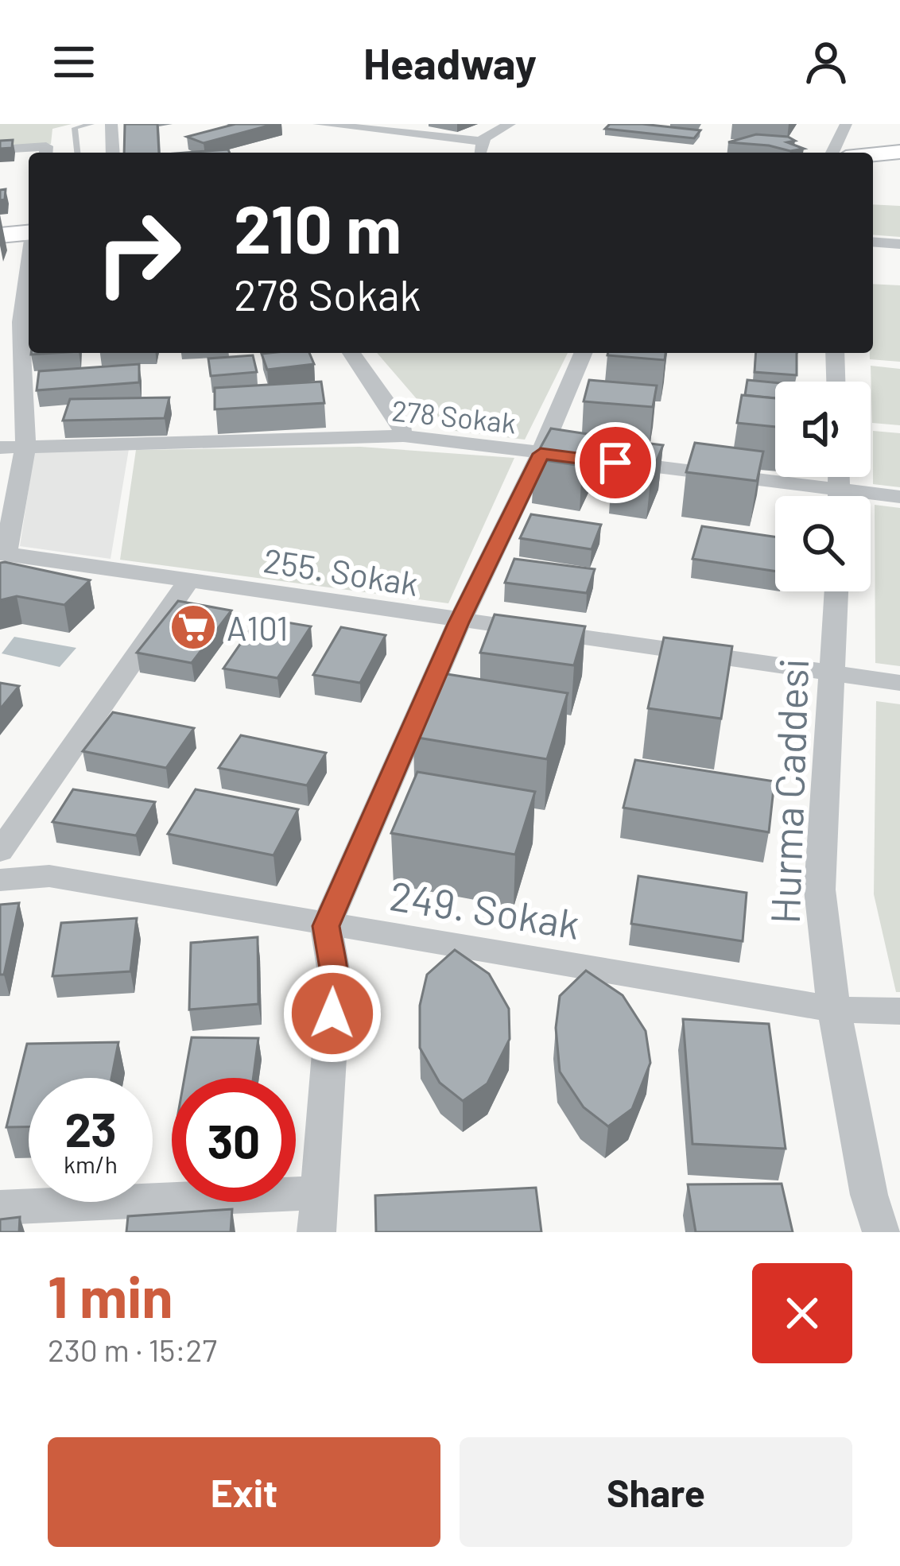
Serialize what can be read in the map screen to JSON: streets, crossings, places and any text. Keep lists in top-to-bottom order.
{
  "streets": {
    "street": [
      "278 Sokak",
      "255. Sokak",
      "Hurma Caddesi",
      "249. Sokak"
    ]
  },
  "crossings": [
    ["255. Sokak", "Hurma Caddesi"],
    ["Hurma Caddesi", "249. Sokak"]
  ],
  "places": {
    "supermarket": ["A101"]
  },
  "page": {
    "header": "Headway",
    "turn": ["210 m", "278 Sokak"],
    "speed": "23 km/h",
    "limit": "30",
    "heading": ["1 min", "230 m · 15:27"],
    "buttons": ["Exit", "Share"]
  }
}
